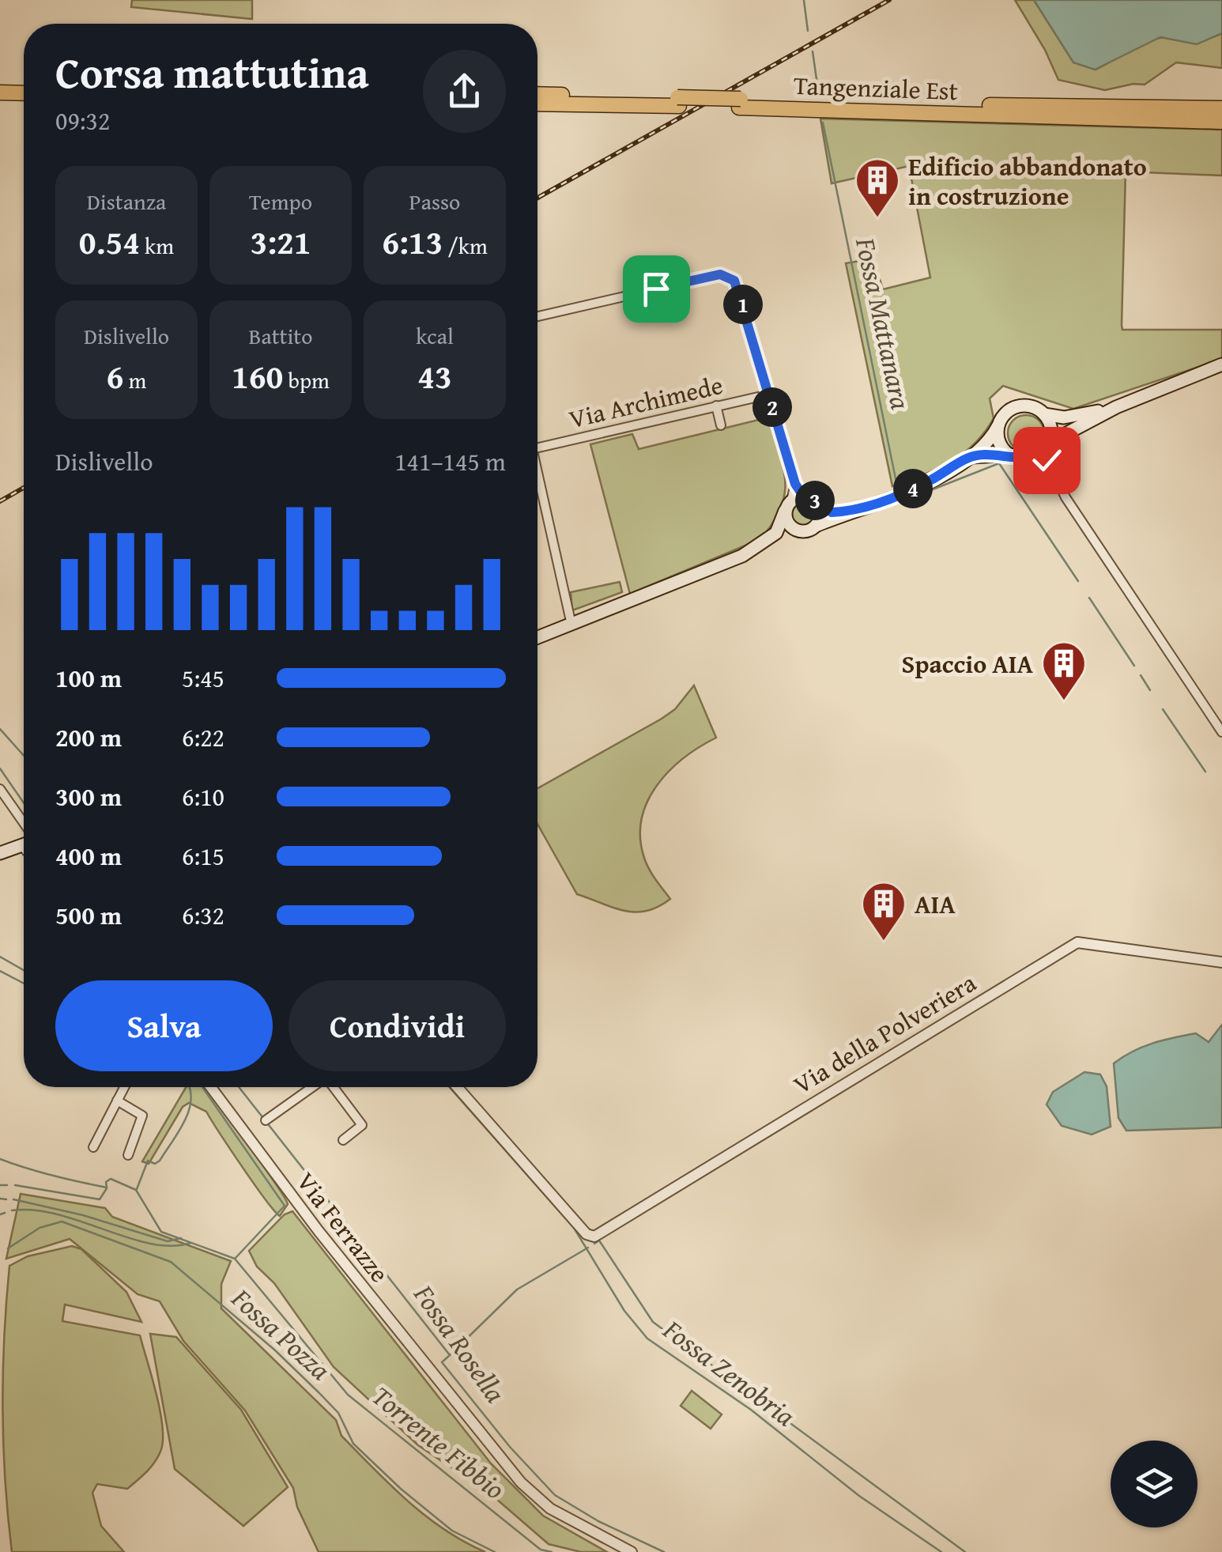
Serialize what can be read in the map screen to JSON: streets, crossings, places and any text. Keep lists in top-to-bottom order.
{
  "streets": {
    "highway": ["Tangenziale Est"],
    "street": ["Via Archimede", "Via della Polveriera", "Via Ferrazze"]
  },
  "water": [
    "Fossa Mattanara",
    "Fossa Pozza",
    "Fossa Rosella",
    "Fossa Zenobria",
    "Torrente Fibbio"
  ],
  "places": {
    "building": ["Edificio abbandonato in costruzione", "Spaccio AIA", "AIA"]
  },
  "page": {
    "heading": ["Corsa mattutina", "09:32"],
    "stats": [
      ["Distanza", "0.54 km"],
      ["Tempo", "3:21"],
      ["Passo", "6:13 /km"],
      ["Dislivello", "6 m"],
      ["Battito", "160 bpm"],
      ["kcal", "43"]
    ],
    "pins": [
      "1",
      "2",
      "4",
      "3"
    ],
    "chart": ["Dislivello", "141–145 m"],
    "list": [
      {
        "name": "100 m",
        "note": "5:45"
      },
      {
        "name": "200 m",
        "note": "6:22"
      },
      {
        "name": "300 m",
        "note": "6:10"
      },
      {
        "name": "400 m",
        "note": "6:15"
      },
      {
        "name": "500 m",
        "note": "6:32"
      }
    ],
    "buttons": ["Salva", "Condividi"]
  }
}
